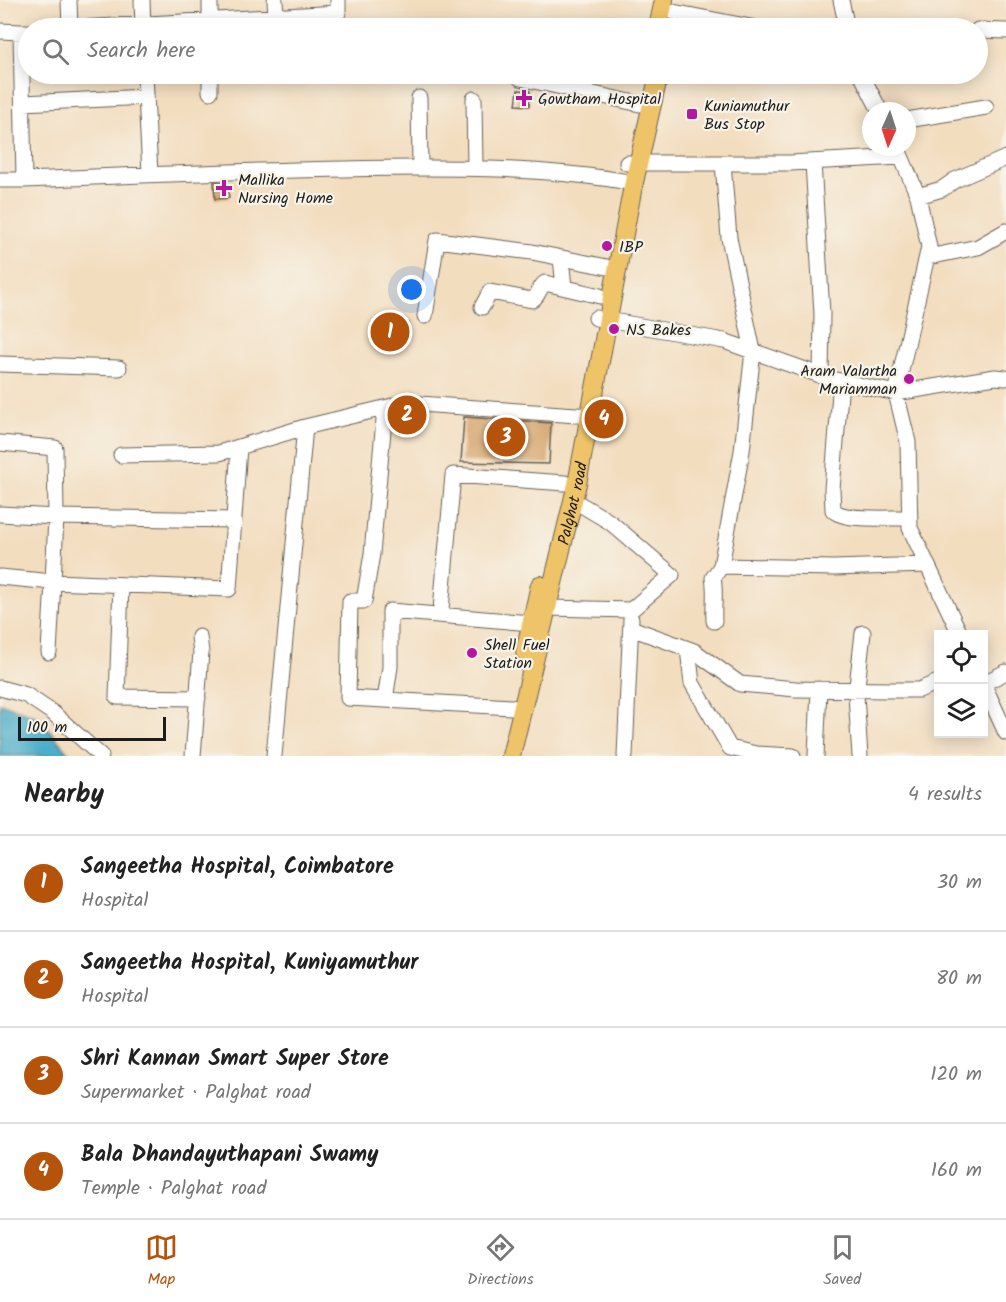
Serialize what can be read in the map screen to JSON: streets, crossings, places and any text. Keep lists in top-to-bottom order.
{
  "streets": {
    "main road": ["Palghat road"]
  },
  "places": {
    "health": ["Gowtham Hospital", "Mallika Nursing Home"],
    "transit": ["Kuniamuthur Bus Stop"],
    "other": [
      "IBP",
      "NS Bakes",
      "Aram Valartha Mariamman",
      "Shell Fuel Station"
    ]
  },
  "scale_bar": "100 m",
  "north": "bottom",
  "page": {
    "search": "Search here",
    "pins": [
      "1",
      "2",
      "4",
      "3"
    ],
    "scale": "100 m",
    "heading": ["Nearby", "4 results"],
    "list": [
      {
        "mark": "1",
        "name": "Sangeetha Hospital, Coimbatore",
        "note": "Hospital",
        "value": "30 m"
      },
      {
        "mark": "2",
        "name": "Sangeetha Hospital, Kuniyamuthur",
        "note": "Hospital",
        "value": "80 m"
      },
      {
        "mark": "3",
        "name": "Shri Kannan Smart Super Store",
        "note": "Supermarket · Palghat road",
        "value": "120 m"
      },
      {
        "mark": "4",
        "name": "Bala Dhandayuthapani Swamy",
        "note": "Temple · Palghat road",
        "value": "160 m"
      }
    ],
    "nav": ["Map", "Directions", "Saved"]
  }
}
